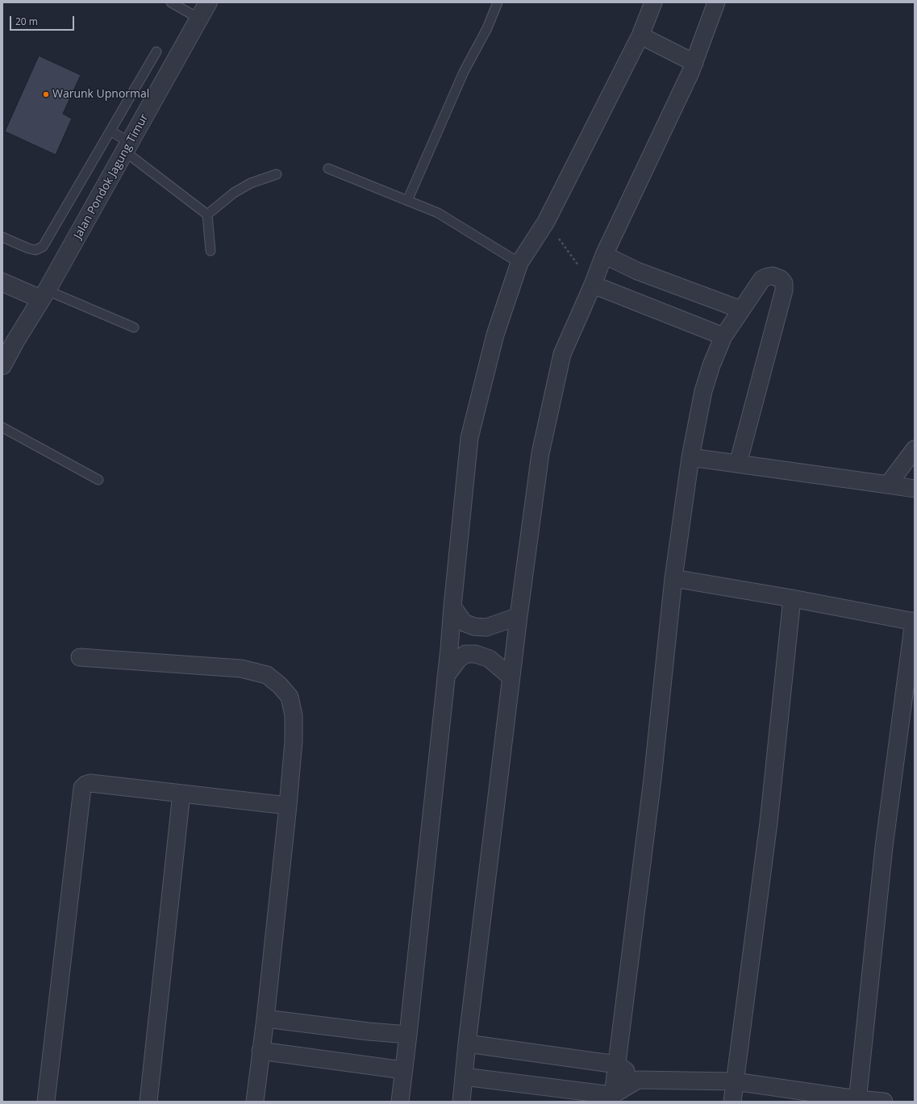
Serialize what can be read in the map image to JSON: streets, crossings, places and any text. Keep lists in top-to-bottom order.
{
  "streets": {
    "street": ["Jalan Pondok Jagung Timur"]
  },
  "places": ["Warunk Upnormal"],
  "scale_bar": "20 m"
}
